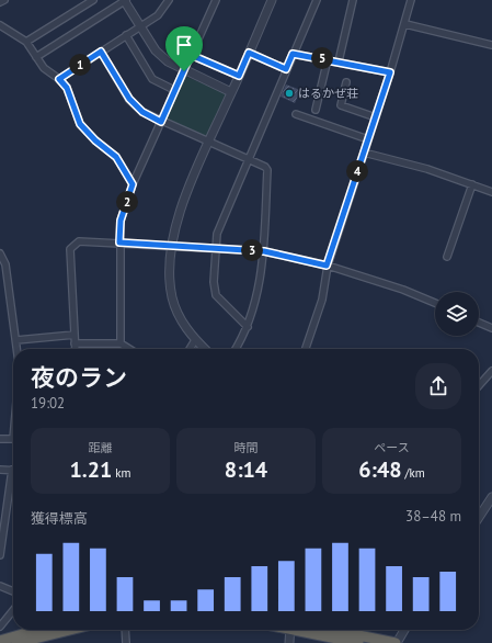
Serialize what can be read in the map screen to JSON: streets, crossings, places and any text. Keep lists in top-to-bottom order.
{
  "places": ["はるかぜ荘"],
  "page": {
    "pins": [
      "5",
      "1",
      "4",
      "2",
      "3"
    ],
    "heading": ["夜のラン", "19:02"],
    "stats": [
      ["距離", "1.21 km"],
      ["時間", "8:14"],
      ["ペース", "6:48 /km"]
    ],
    "chart": ["獲得標高", "38–48 m"]
  }
}
